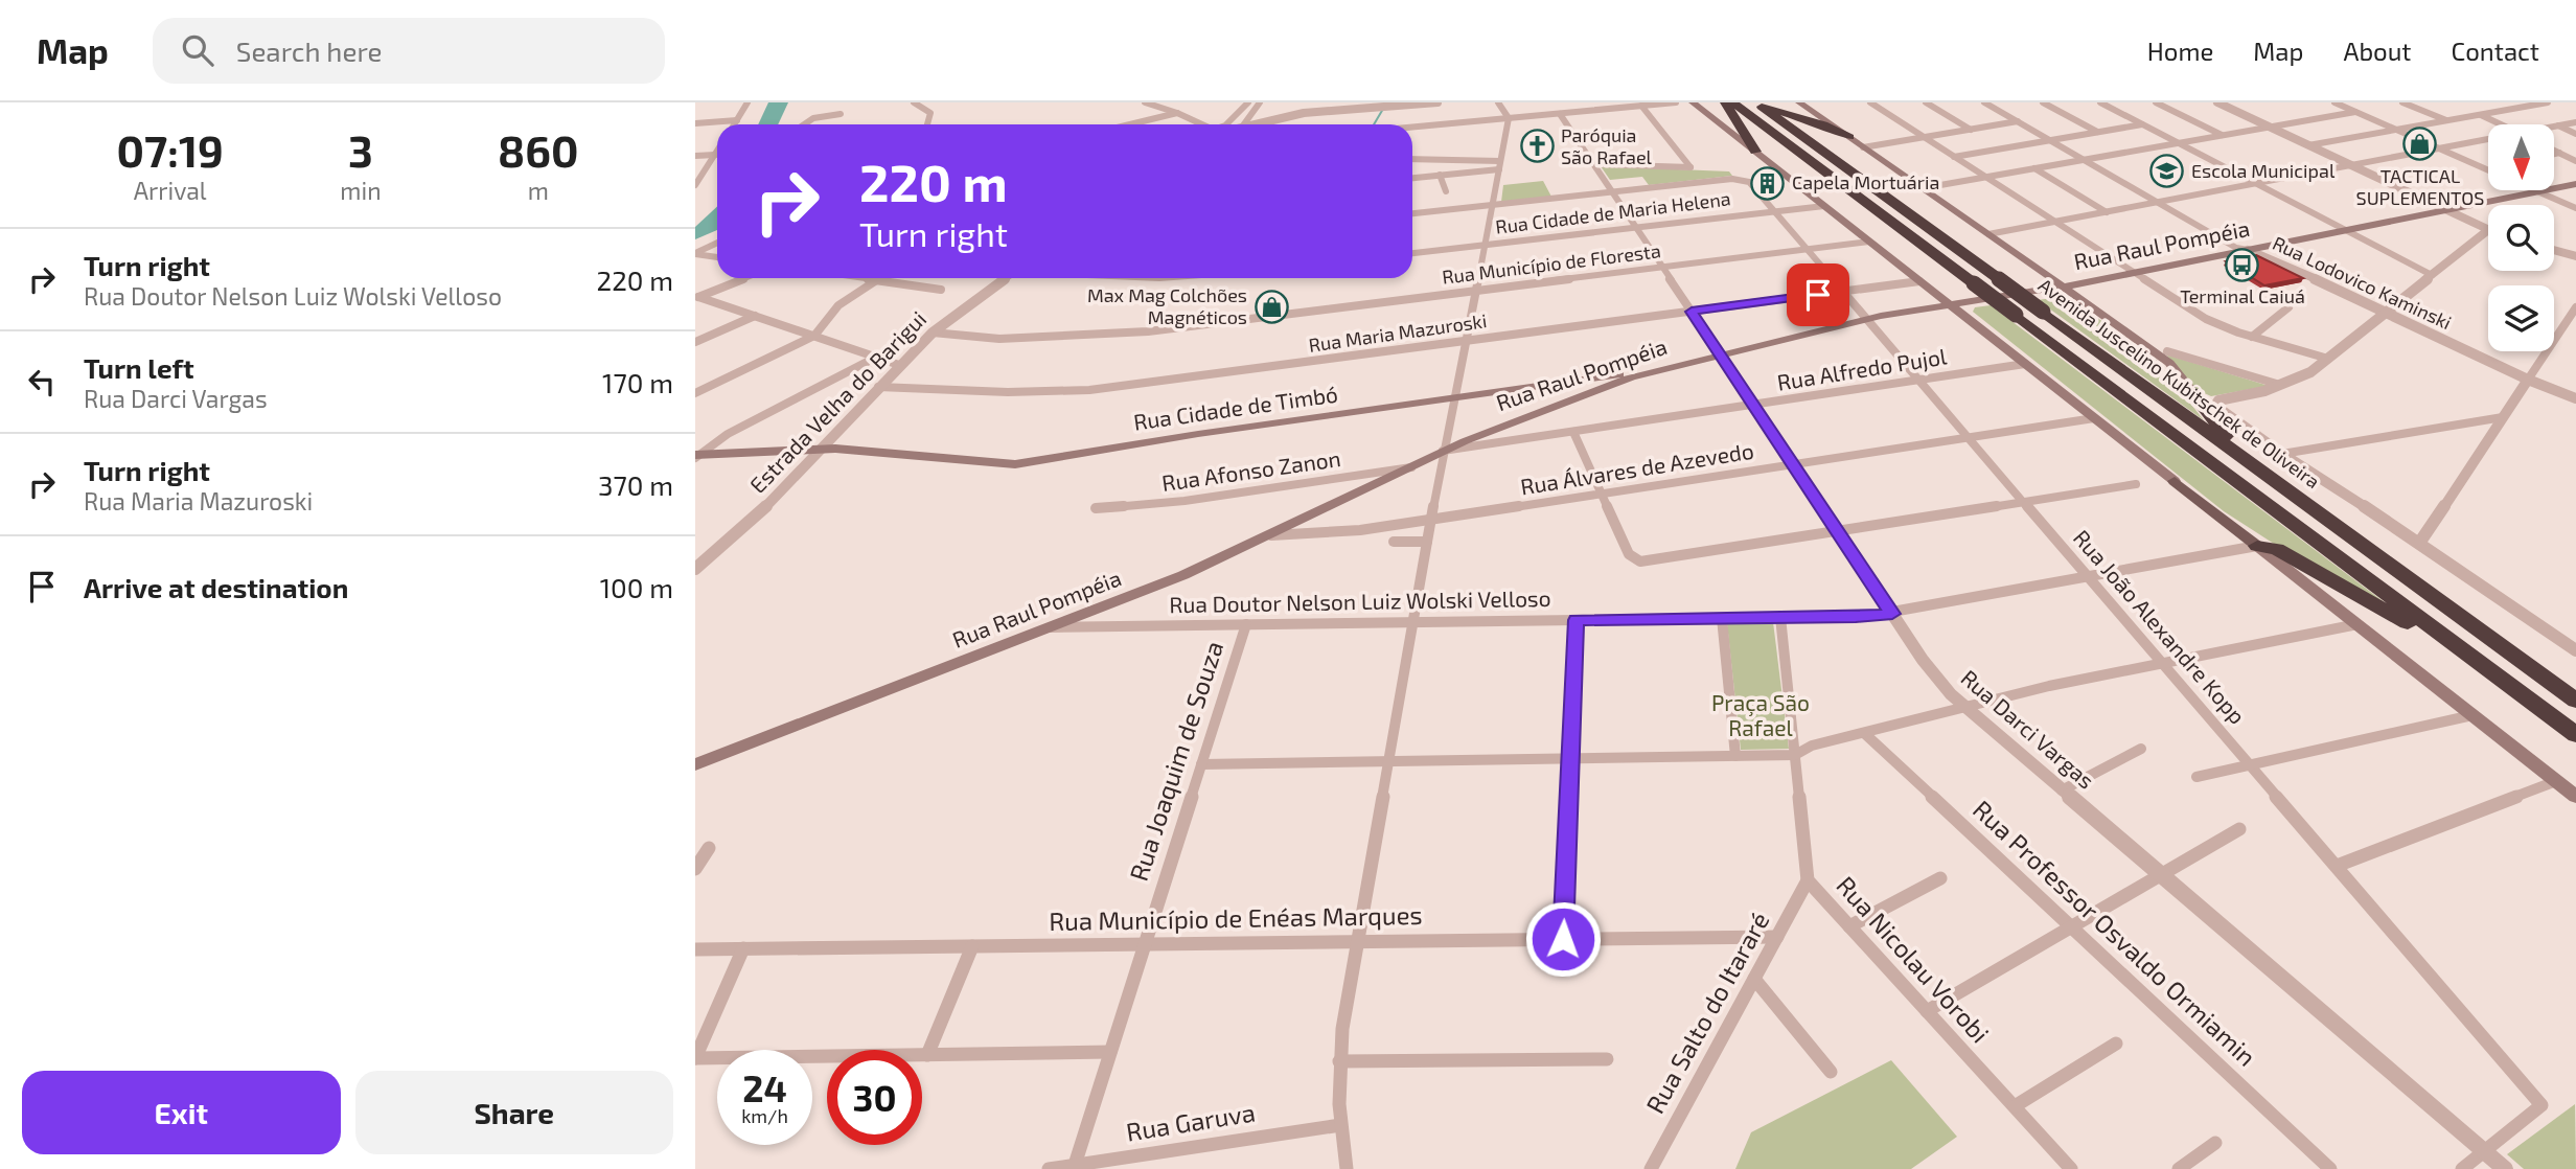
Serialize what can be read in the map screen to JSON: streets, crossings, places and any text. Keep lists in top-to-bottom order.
{
  "streets": {
    "highway": ["Avenida Juscelino Kubitschek de Oliveira"],
    "main road": ["Rua Raul Pompéia", "Rua Cidade de Timbó"],
    "street": [
      "Rua Cidade de Maria Helena",
      "Rua Município de Floresta",
      "Rua Lodovico Kaminski",
      "Rua Maria Mazuroski",
      "Rua Alfredo Pujol",
      "Estrada Velha do Barigui",
      "Rua Álvares de Azevedo",
      "Rua Afonso Zanon",
      "Rua Doutor Nelson Luiz Wolski Velloso",
      "Rua João Alexandre Kopp",
      "Rua Darci Vargas",
      "Rua Joaquim de Souza",
      "Rua Município de Enéas Marques",
      "Rua Professor Osvaldo Ormiamin",
      "Rua Nicolau Vorobi",
      "Rua Salto do Itararé",
      "Rua Garuva"
    ]
  },
  "crossings": [
    ["Rua Cidade de Maria Helena", "Rua João Alexandre Kopp"],
    ["Rua Cidade de Maria Helena", "Rua Darci Vargas"],
    ["Rua Raul Pompéia", "Rua Lodovico Kaminski"],
    ["Rua Raul Pompéia", "Rua Alfredo Pujol"],
    ["Rua Raul Pompéia", "Rua Cidade de Timbó"],
    ["Rua Raul Pompéia", "Rua Álvares de Azevedo"],
    ["Rua Raul Pompéia", "Rua Afonso Zanon"],
    ["Rua Raul Pompéia", "Rua Doutor Nelson Luiz Wolski Velloso"],
    ["Rua Raul Pompéia", "Rua João Alexandre Kopp"],
    ["Rua Raul Pompéia", "Rua Darci Vargas"],
    ["Rua Município de Floresta", "Estrada Velha do Barigui"],
    ["Rua Município de Floresta", "Rua João Alexandre Kopp"],
    ["Rua Município de Floresta", "Rua Darci Vargas"],
    ["Rua Maria Mazuroski", "Estrada Velha do Barigui"],
    ["Rua Maria Mazuroski", "Rua João Alexandre Kopp"],
    ["Rua Maria Mazuroski", "Rua Darci Vargas"],
    ["Rua Alfredo Pujol", "Rua João Alexandre Kopp"],
    ["Rua Alfredo Pujol", "Rua Darci Vargas"],
    ["Estrada Velha do Barigui", "Rua Cidade de Timbó"],
    ["Rua Álvares de Azevedo", "Rua João Alexandre Kopp"],
    ["Rua Álvares de Azevedo", "Rua Darci Vargas"],
    ["Rua Doutor Nelson Luiz Wolski Velloso", "Rua João Alexandre Kopp"],
    ["Rua Doutor Nelson Luiz Wolski Velloso", "Rua Darci Vargas"],
    ["Rua Doutor Nelson Luiz Wolski Velloso", "Rua Joaquim de Souza"],
    ["Rua Doutor Nelson Luiz Wolski Velloso", "Rua Nicolau Vorobi"],
    ["Rua João Alexandre Kopp", "Rua Darci Vargas"],
    ["Rua Joaquim de Souza", "Rua Município de Enéas Marques"],
    ["Rua Joaquim de Souza", "Rua Garuva"],
    ["Rua Município de Enéas Marques", "Rua Salto do Itararé"],
    ["Rua Nicolau Vorobi", "Rua Salto do Itararé"]
  ],
  "parks": ["Praça São Rafael"],
  "places": {
    "shop": ["TACTICAL SUPLEMENTOS", "Max Mag Colchões Magnéticos"],
    "church": ["Paróquia São Rafael"],
    "school or university": ["Escola Municipal"],
    "building": ["Capela Mortuária"],
    "bus stop": ["Terminal Caiuá"]
  },
  "north": "bottom",
  "page": {
    "header": "Map",
    "search": "Search here",
    "nav": [
      "Home",
      "Map",
      "About",
      "Contact"
    ],
    "eta": [
      "07:19",
      "Arrival",
      "3",
      "min",
      "860",
      "m"
    ],
    "turn": ["220 m", "Turn right"],
    "list": [
      {
        "name": "Turn right",
        "note": "Rua Doutor Nelson Luiz Wolski Velloso",
        "value": "220 m"
      },
      {
        "name": "Turn left",
        "note": "Rua Darci Vargas",
        "value": "170 m"
      },
      {
        "name": "Turn right",
        "note": "Rua Maria Mazuroski",
        "value": "370 m"
      },
      {
        "name": "Arrive at destination",
        "value": "100 m"
      }
    ],
    "speed": "24 km/h",
    "limit": "30",
    "buttons": ["Exit", "Share"]
  }
}
